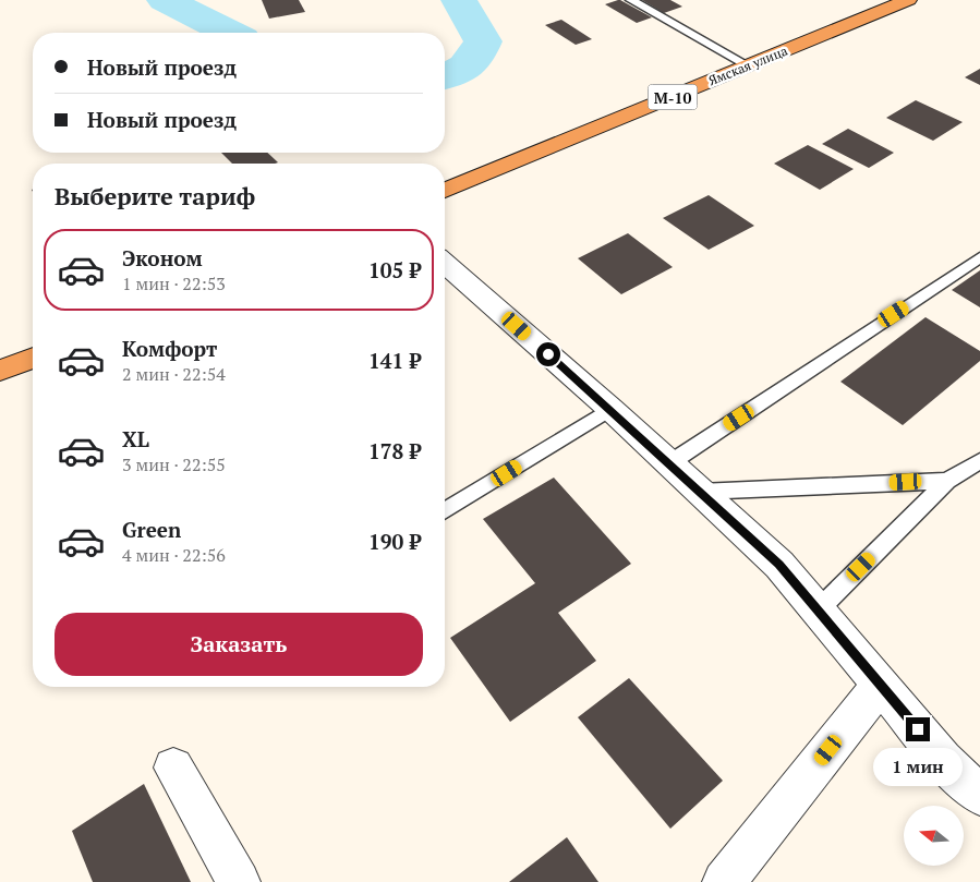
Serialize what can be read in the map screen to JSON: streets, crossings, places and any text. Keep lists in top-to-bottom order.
{
  "streets": {
    "highway": ["Ямская улица", "М-10"]
  },
  "north": "left",
  "page": {
    "banner": ["Новый проезд", "Новый проезд"],
    "heading": "Выберите тариф",
    "list": [
      {
        "name": "Эконом",
        "note": "1 мин · 22:53",
        "value": "105 ₽"
      },
      {
        "name": "Комфорт",
        "note": "2 мин · 22:54",
        "value": "141 ₽"
      },
      {
        "name": "XL",
        "note": "3 мин · 22:55",
        "value": "178 ₽"
      },
      {
        "name": "Green",
        "note": "4 мин · 22:56",
        "value": "190 ₽"
      }
    ],
    "buttons": "Заказать",
    "bubble": "1 мин"
  }
}
